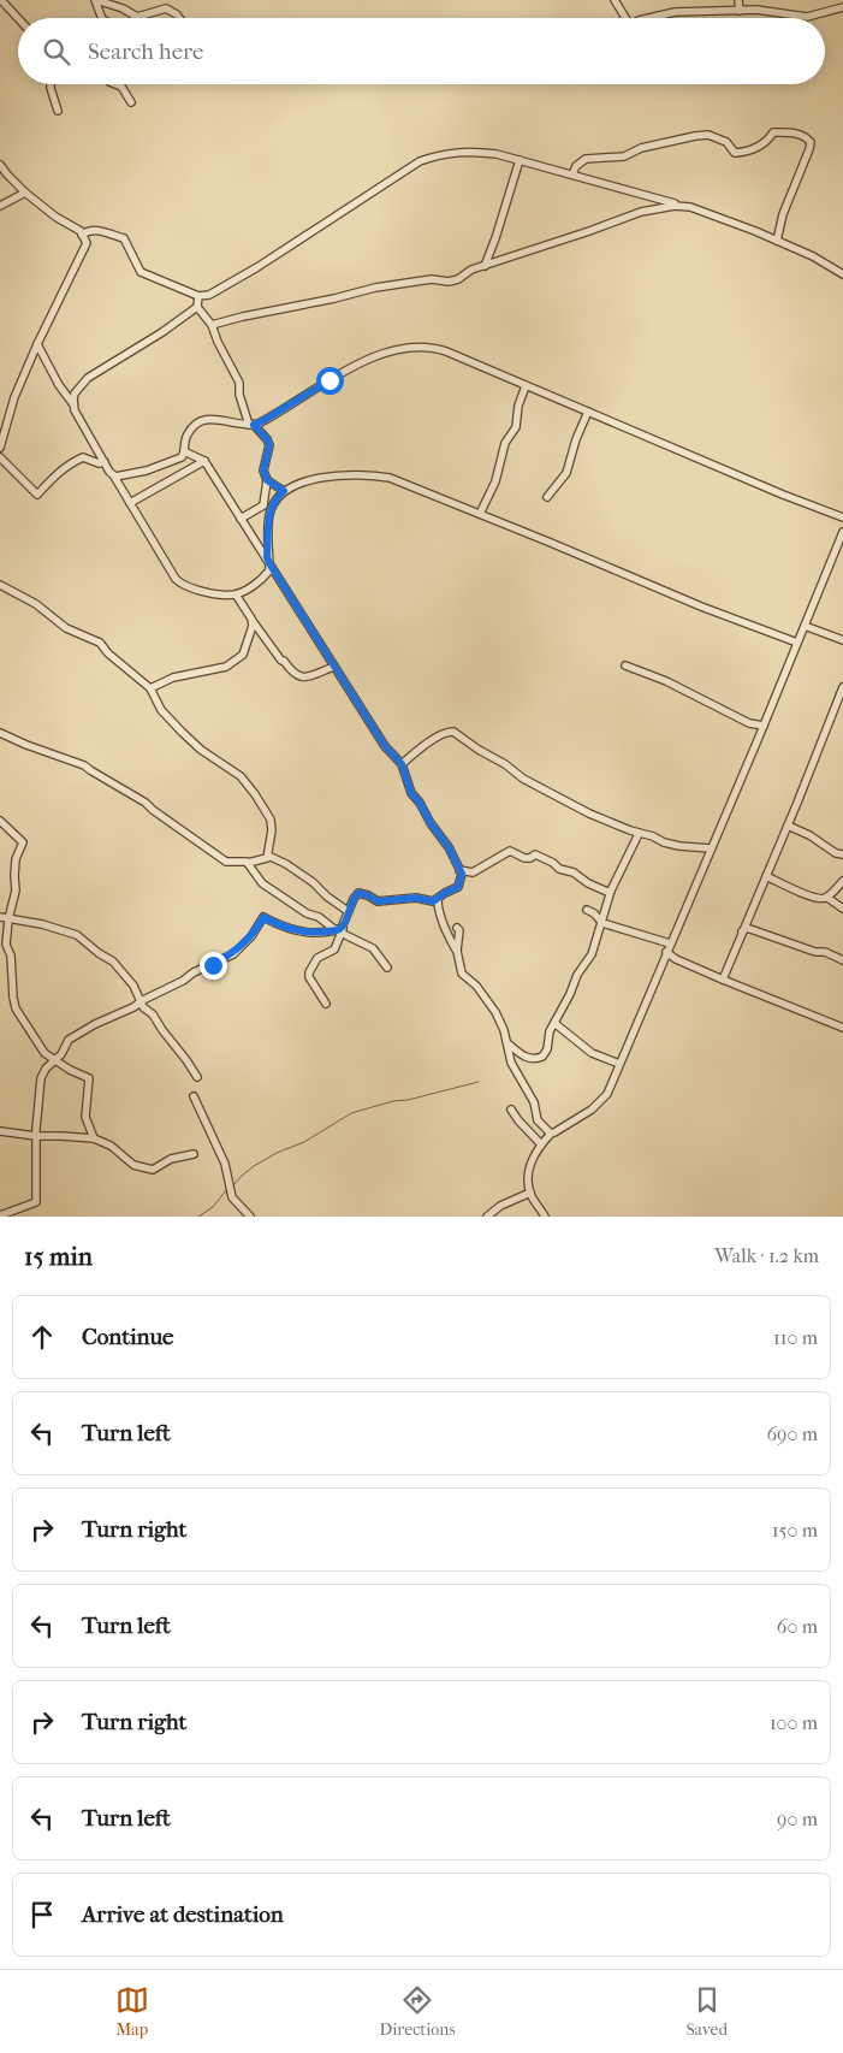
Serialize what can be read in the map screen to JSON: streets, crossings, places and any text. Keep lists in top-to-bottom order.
{
  "page": {
    "search": "Search here",
    "heading": ["15 min", "Walk · 1.2 km"],
    "list": [
      ["Continue", "110 m"],
      ["Turn left", "690 m"],
      ["Turn right", "150 m"],
      ["Turn left", "60 m"],
      ["Turn right", "100 m"],
      ["Turn left", "90 m"],
      "Arrive at destination"
    ],
    "nav": ["Map", "Directions", "Saved"]
  }
}
